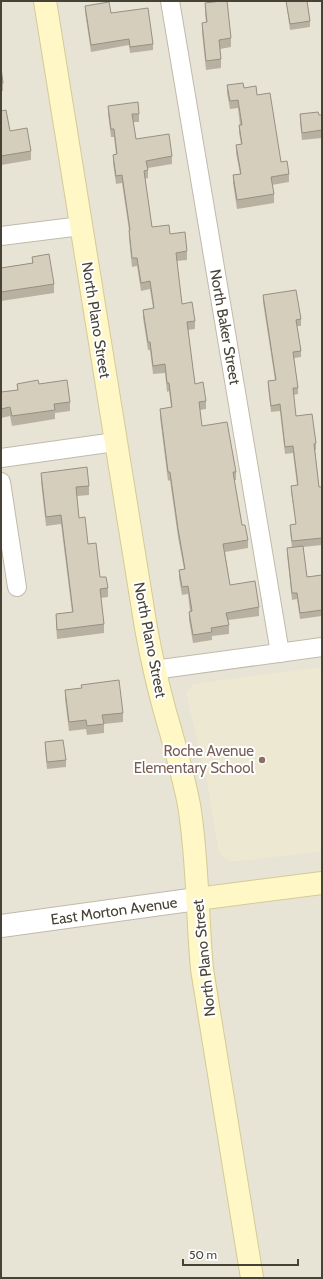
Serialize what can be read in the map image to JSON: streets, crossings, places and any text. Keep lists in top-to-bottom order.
{
  "streets": {
    "main road": ["North Plano Street", "East Morton Avenue"],
    "street": ["North Baker Street"]
  },
  "crossings": [
    ["North Plano Street", "East Morton Avenue"]
  ],
  "places": ["Roche Avenue Elementary School"],
  "scale_bar": "50 m"
}
